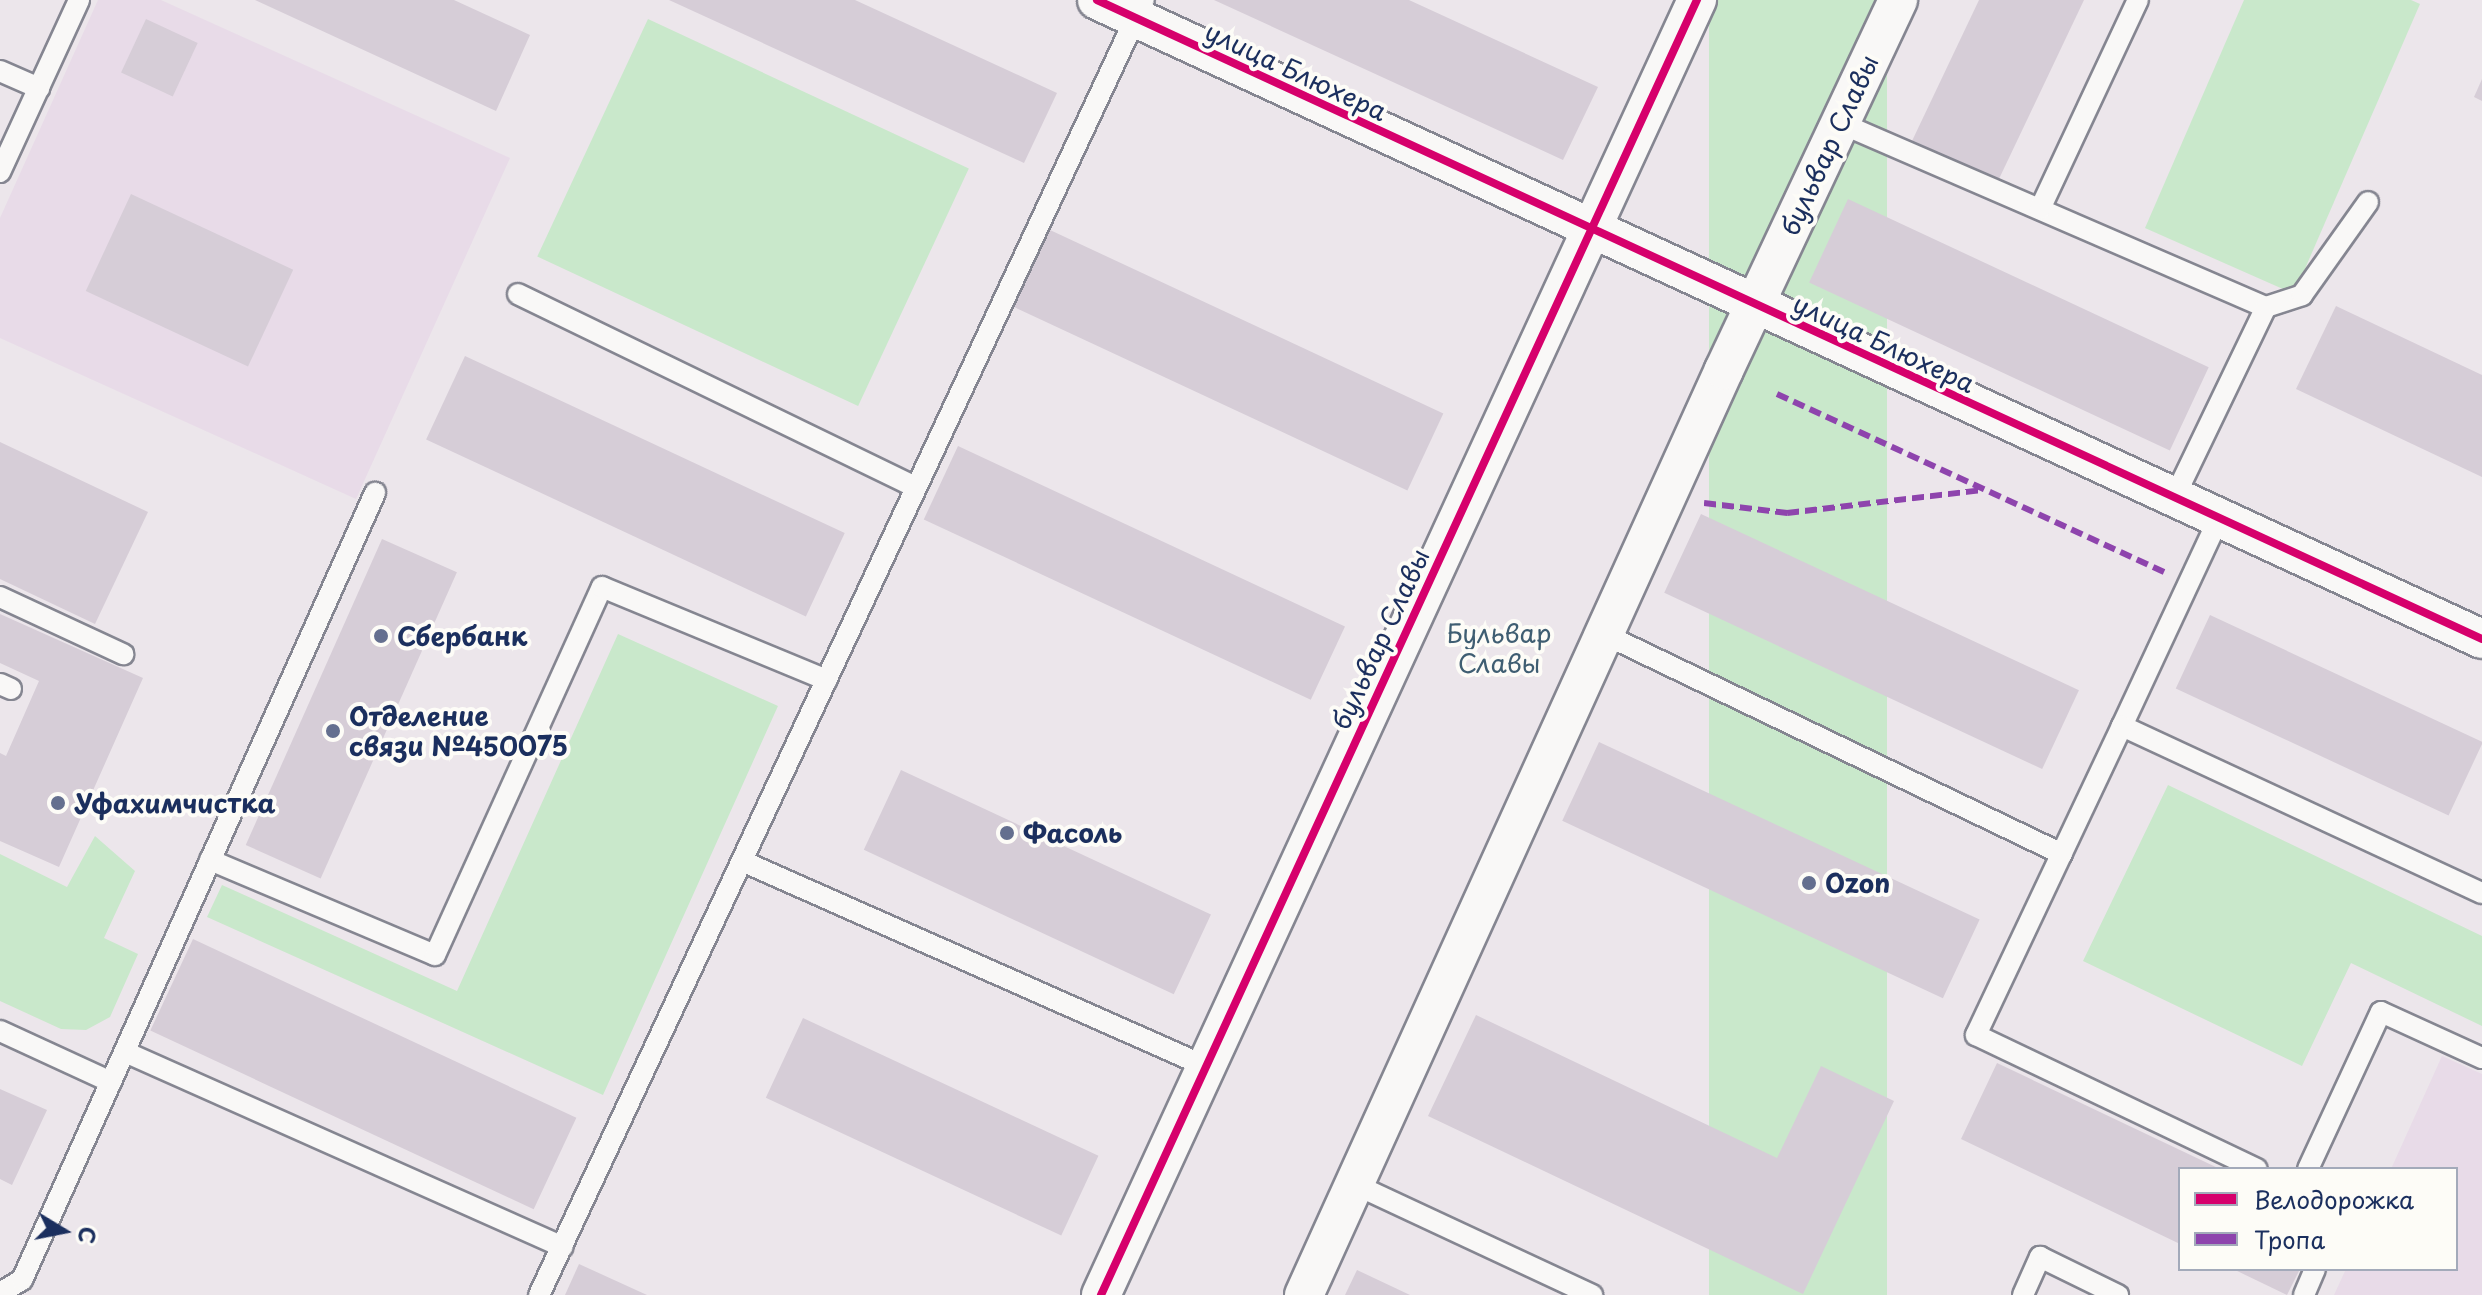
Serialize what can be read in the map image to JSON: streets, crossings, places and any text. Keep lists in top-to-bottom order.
{
  "streets": {
    "street": ["улица Блюхера", "бульвар Славы"]
  },
  "crossings": [
    ["улица Блюхера", "бульвар Славы"]
  ],
  "parks": ["Бульвар Славы"],
  "places": [
    "Сбербанк",
    "Отделение связи №450075",
    "Уфахимчистка",
    "Фасоль",
    "Ozon"
  ],
  "legend": ["Велодорожка", "Тропа"],
  "north": "right"
}
